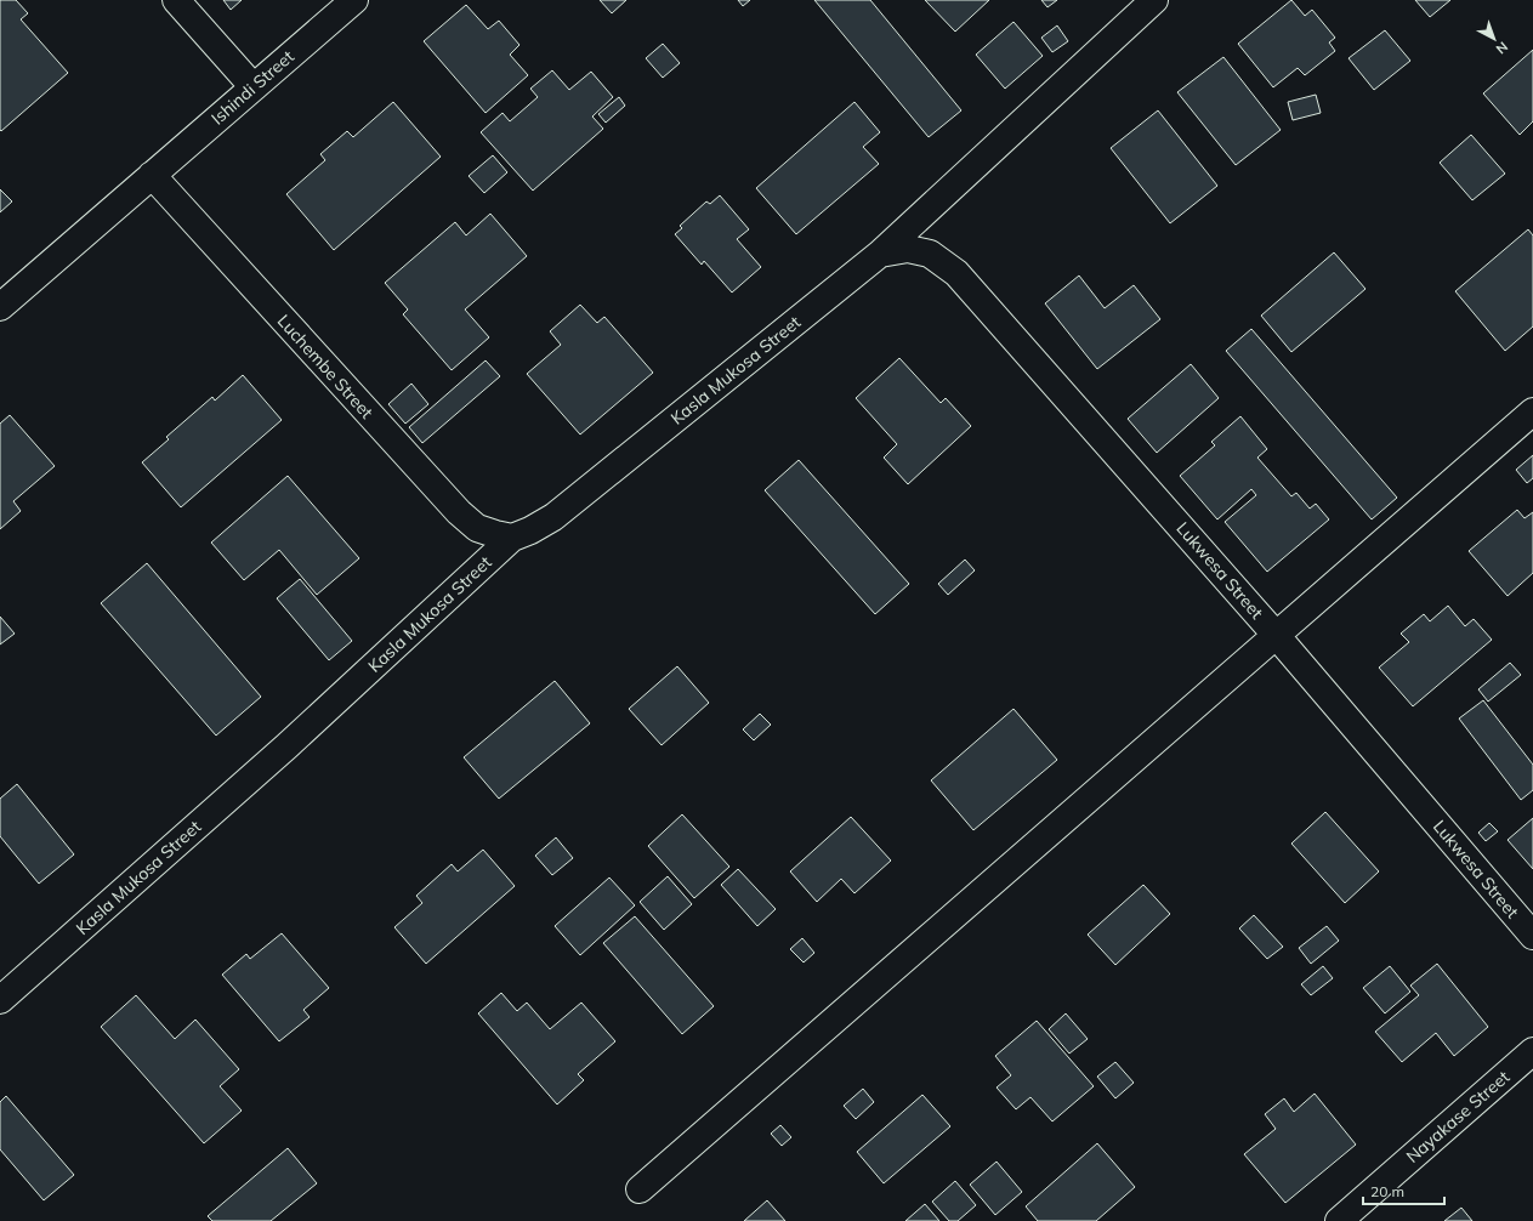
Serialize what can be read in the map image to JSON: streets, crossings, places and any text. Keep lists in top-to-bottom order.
{
  "streets": {
    "street": [
      "Ishindi Street",
      "Luchembe Street",
      "Kasla Mukosa Street",
      "Lukwesa Street",
      "Nayakase Street"
    ]
  },
  "crossings": [
    ["Ishindi Street", "Luchembe Street"],
    ["Luchembe Street", "Kasla Mukosa Street"],
    ["Kasla Mukosa Street", "Lukwesa Street"]
  ],
  "scale_bar": "20 m",
  "north": "bottom right"
}
